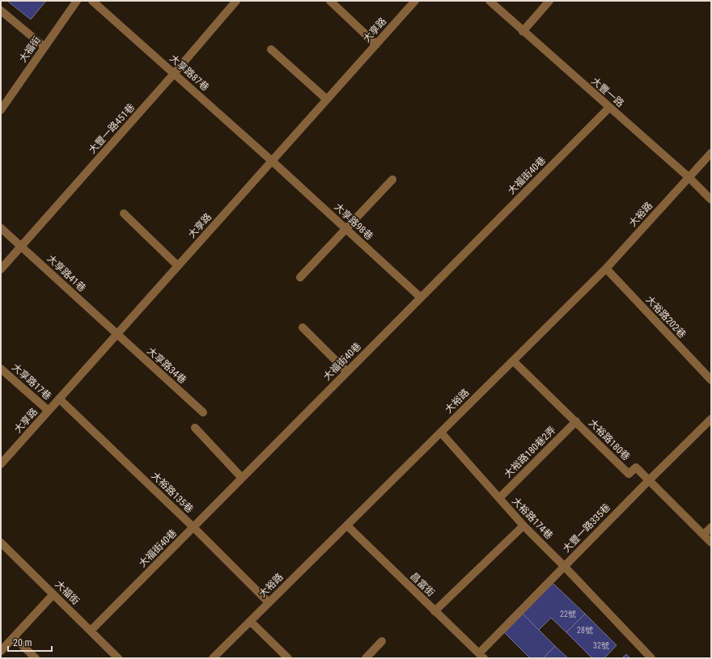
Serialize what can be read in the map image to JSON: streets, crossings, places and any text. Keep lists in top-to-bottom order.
{
  "streets": {
    "street": [
      "大享路",
      "大福街",
      "大享路87巷",
      "大豐一路",
      "大豐一路451巷",
      "大福街40巷",
      "大裕路",
      "大享路98巷",
      "大享路41巷",
      "大裕路202巷",
      "大享路34巷",
      "大享路17巷",
      "大裕路180巷",
      "大裕路180巷2弄",
      "大裕路135巷",
      "大裕路174巷",
      "大豐一路335巷",
      "昌富街"
    ]
  },
  "crossings": [
    ["大享路", "大享路87巷"],
    ["大享路", "大享路98巷"],
    ["大享路", "大享路41巷"],
    ["大享路", "大享路34巷"],
    ["大享路", "大享路17巷"],
    ["大享路", "大裕路135巷"],
    ["大福街", "大福街40巷"],
    ["大享路87巷", "大豐一路451巷"],
    ["大享路87巷", "大享路98巷"],
    ["大豐一路", "大福街40巷"],
    ["大豐一路", "大裕路"],
    ["大豐一路451巷", "大享路41巷"],
    ["大福街40巷", "大享路98巷"],
    ["大福街40巷", "大裕路135巷"],
    ["大裕路", "大裕路202巷"],
    ["大裕路", "大裕路180巷"],
    ["大裕路", "大裕路135巷"],
    ["大裕路", "大裕路174巷"],
    ["大裕路", "昌富街"],
    ["大享路41巷", "大享路34巷"],
    ["大裕路180巷", "大裕路180巷2弄"],
    ["大裕路180巷", "大豐一路335巷"],
    ["大裕路180巷2弄", "大裕路174巷"],
    ["大裕路174巷", "大豐一路335巷"],
    ["大豐一路335巷", "昌富街"]
  ],
  "house_numbers": ["22號", "28號", "32號"],
  "scale_bar": "20 m"
}
